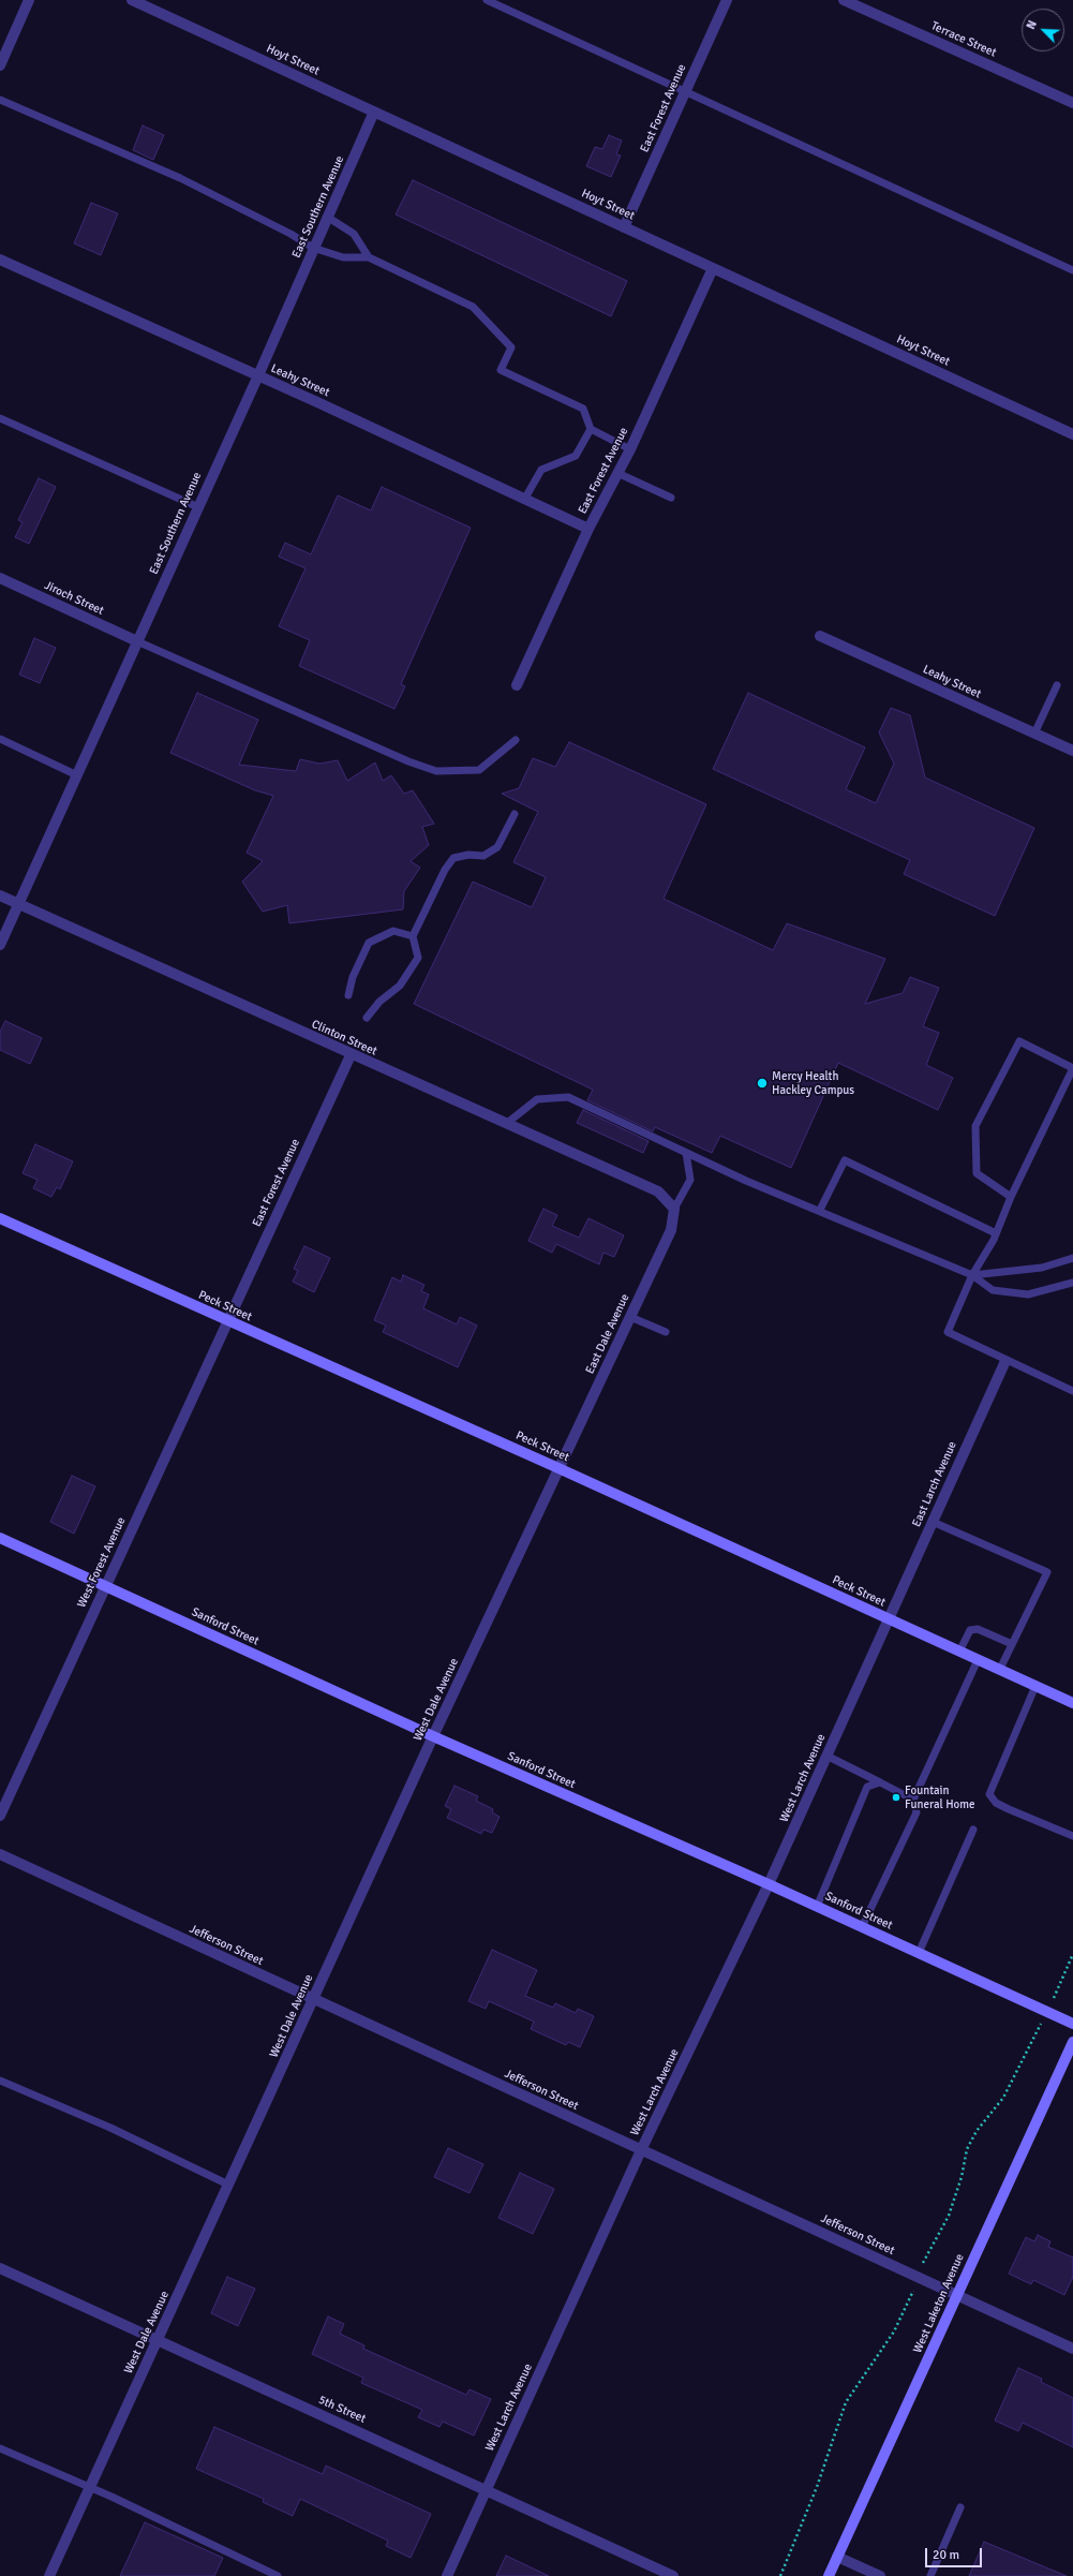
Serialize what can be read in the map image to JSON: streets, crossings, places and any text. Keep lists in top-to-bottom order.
{
  "streets": {
    "street": [
      "Terrace Street",
      "Hoyt Street",
      "East Forest Avenue",
      "East Southern Avenue",
      "Leahy Street",
      "Jiroch Street",
      "Clinton Street",
      "Peck Street",
      "East Dale Avenue",
      "East Larch Avenue",
      "West Forest Avenue",
      "Sanford Street",
      "West Dale Avenue",
      "West Larch Avenue",
      "Jefferson Street",
      "West Laketon Avenue",
      "5th Street"
    ]
  },
  "crossings": [
    ["Hoyt Street", "East Forest Avenue"],
    ["Hoyt Street", "East Southern Avenue"],
    ["East Forest Avenue", "Leahy Street"],
    ["East Forest Avenue", "Clinton Street"],
    ["East Forest Avenue", "Peck Street"],
    ["East Forest Avenue", "West Forest Avenue"],
    ["East Southern Avenue", "Leahy Street"],
    ["East Southern Avenue", "Jiroch Street"],
    ["East Southern Avenue", "Clinton Street"],
    ["Clinton Street", "East Dale Avenue"],
    ["Peck Street", "East Dale Avenue"],
    ["Peck Street", "East Larch Avenue"],
    ["Peck Street", "West Forest Avenue"],
    ["Peck Street", "West Dale Avenue"],
    ["Peck Street", "West Larch Avenue"],
    ["East Dale Avenue", "West Dale Avenue"],
    ["East Larch Avenue", "West Larch Avenue"],
    ["West Forest Avenue", "Sanford Street"],
    ["Sanford Street", "West Dale Avenue"],
    ["Sanford Street", "West Larch Avenue"],
    ["West Dale Avenue", "Jefferson Street"],
    ["West Dale Avenue", "5th Street"],
    ["West Larch Avenue", "Jefferson Street"],
    ["West Larch Avenue", "5th Street"],
    ["Jefferson Street", "West Laketon Avenue"]
  ],
  "places": ["Mercy Health Hackley Campus", "Fountain Funeral Home"],
  "scale_bar": "20 m",
  "north": "top left"
}
